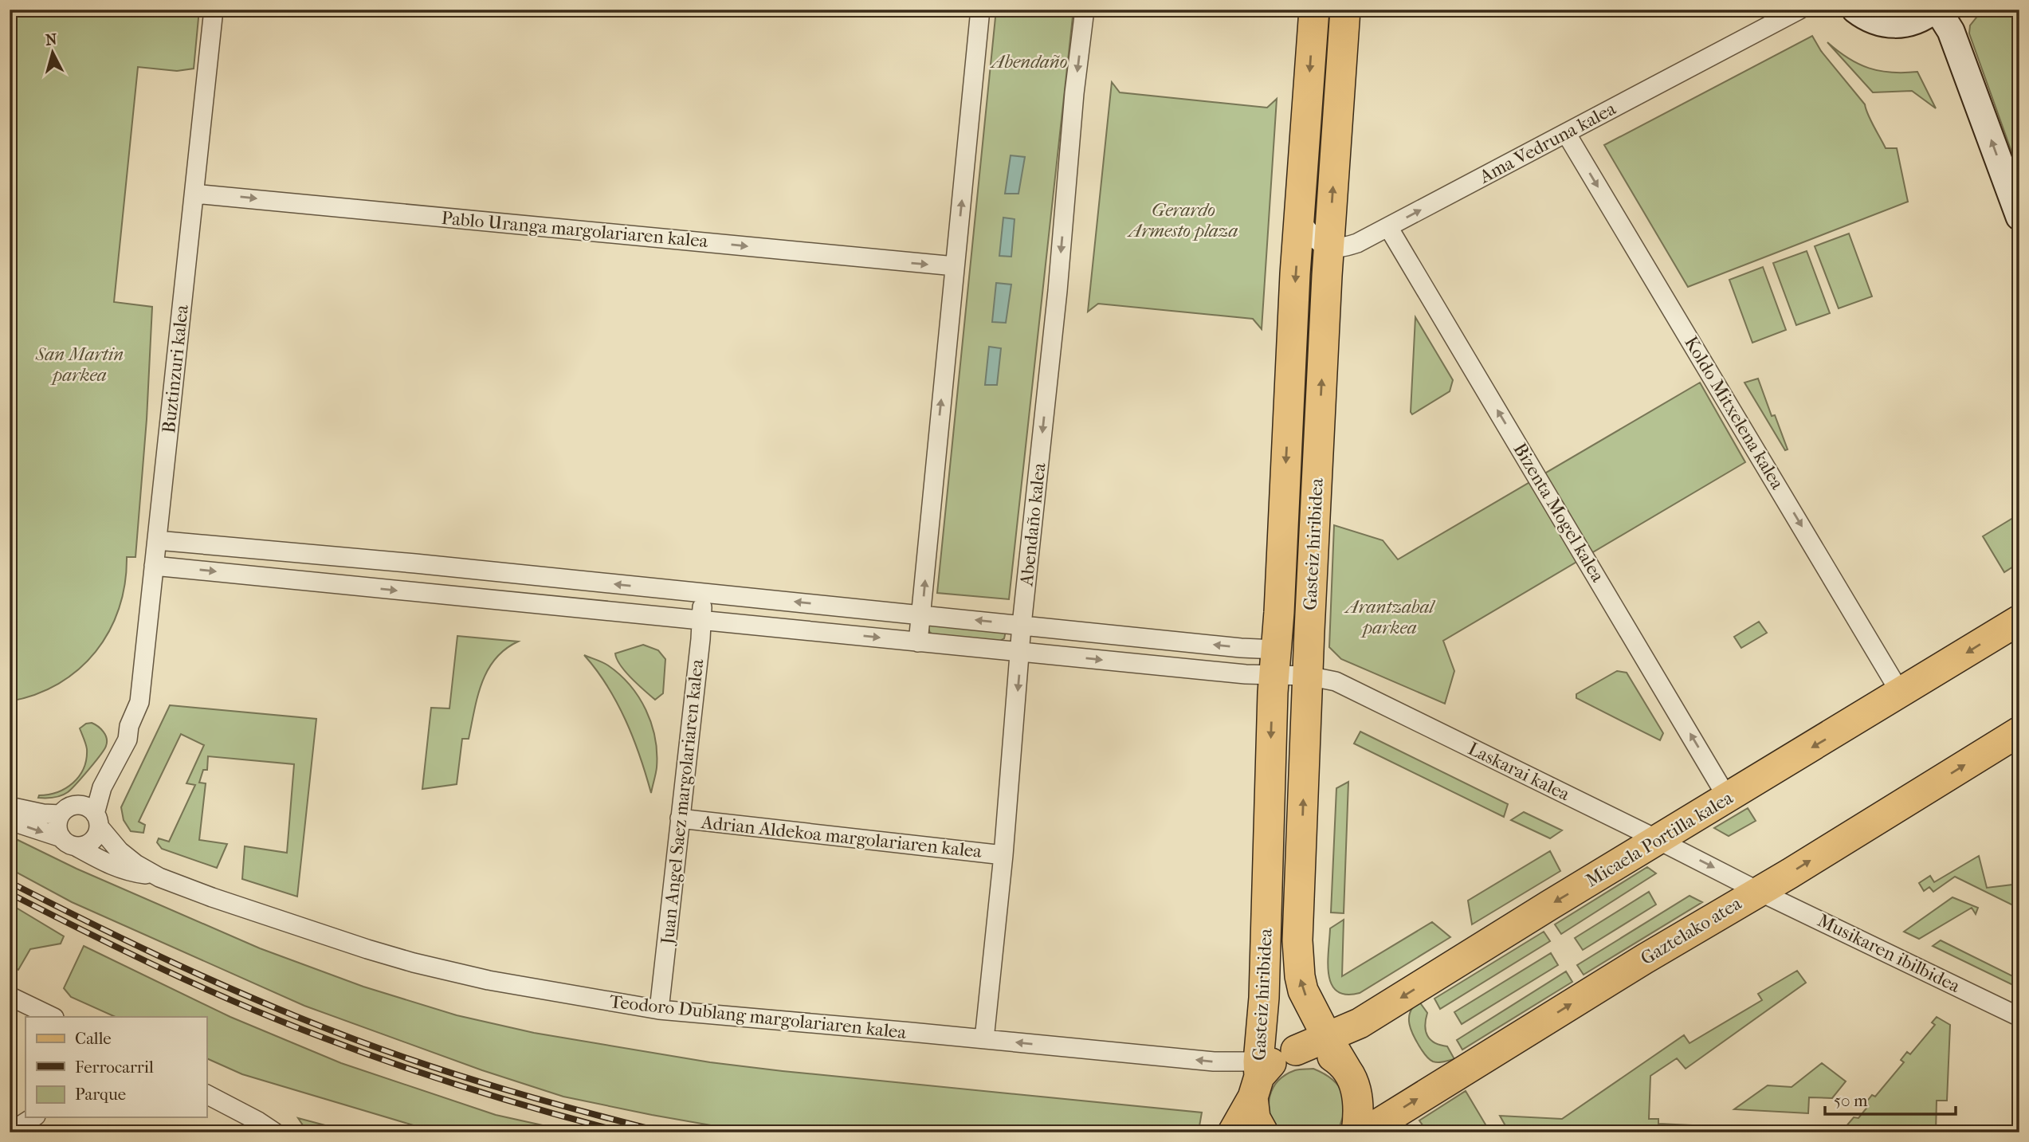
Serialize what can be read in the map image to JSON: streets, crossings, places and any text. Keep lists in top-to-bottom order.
{
  "streets": {
    "main road": ["Gasteiz hiribidea", "Micaela Portilla kalea", "Gaztelako atea"],
    "street": [
      "Ama Vedruna kalea",
      "Pablo Uranga margolariaren kalea",
      "Buztinzuri kalea",
      "Koldo Mitxelena kalea",
      "Bizenta Mogel kalea",
      "Abendaño kalea",
      "Laskarai kalea",
      "Juan Angel Saez margolariaren kalea",
      "Adrian Aldekoa margolariaren kalea",
      "Musikaren ibilbidea",
      "Teodoro Dublang margolariaren kalea"
    ]
  },
  "crossings": [
    ["Ama Vedruna kalea", "Koldo Mitxelena kalea"],
    ["Ama Vedruna kalea", "Bizenta Mogel kalea"],
    ["Ama Vedruna kalea", "Gasteiz hiribidea"],
    ["Pablo Uranga margolariaren kalea", "Buztinzuri kalea"],
    ["Koldo Mitxelena kalea", "Micaela Portilla kalea"],
    ["Bizenta Mogel kalea", "Micaela Portilla kalea"],
    ["Abendaño kalea", "Adrian Aldekoa margolariaren kalea"],
    ["Abendaño kalea", "Teodoro Dublang margolariaren kalea"],
    ["Gasteiz hiribidea", "Laskarai kalea"],
    ["Gasteiz hiribidea", "Micaela Portilla kalea"],
    ["Gasteiz hiribidea", "Teodoro Dublang margolariaren kalea"],
    ["Laskarai kalea", "Micaela Portilla kalea"],
    ["Laskarai kalea", "Gaztelako atea"],
    ["Laskarai kalea", "Musikaren ibilbidea"],
    ["Juan Angel Saez margolariaren kalea", "Adrian Aldekoa margolariaren kalea"],
    ["Juan Angel Saez margolariaren kalea", "Teodoro Dublang margolariaren kalea"],
    ["Micaela Portilla kalea", "Teodoro Dublang margolariaren kalea"],
    ["Gaztelako atea", "Musikaren ibilbidea"]
  ],
  "one_way": [
    "Ama Vedruna kalea",
    "Pablo Uranga margolariaren kalea",
    "Koldo Mitxelena kalea",
    "Bizenta Mogel kalea",
    "Micaela Portilla kalea",
    "Gaztelako atea"
  ],
  "parks": [
    "Abendaño",
    "Gerardo Armesto plaza",
    "San Martin parkea",
    "Arantzabal parkea"
  ],
  "legend": ["Calle", "Ferrocarril", "Parque"],
  "scale_bar": "50 m",
  "north": "top"
}
